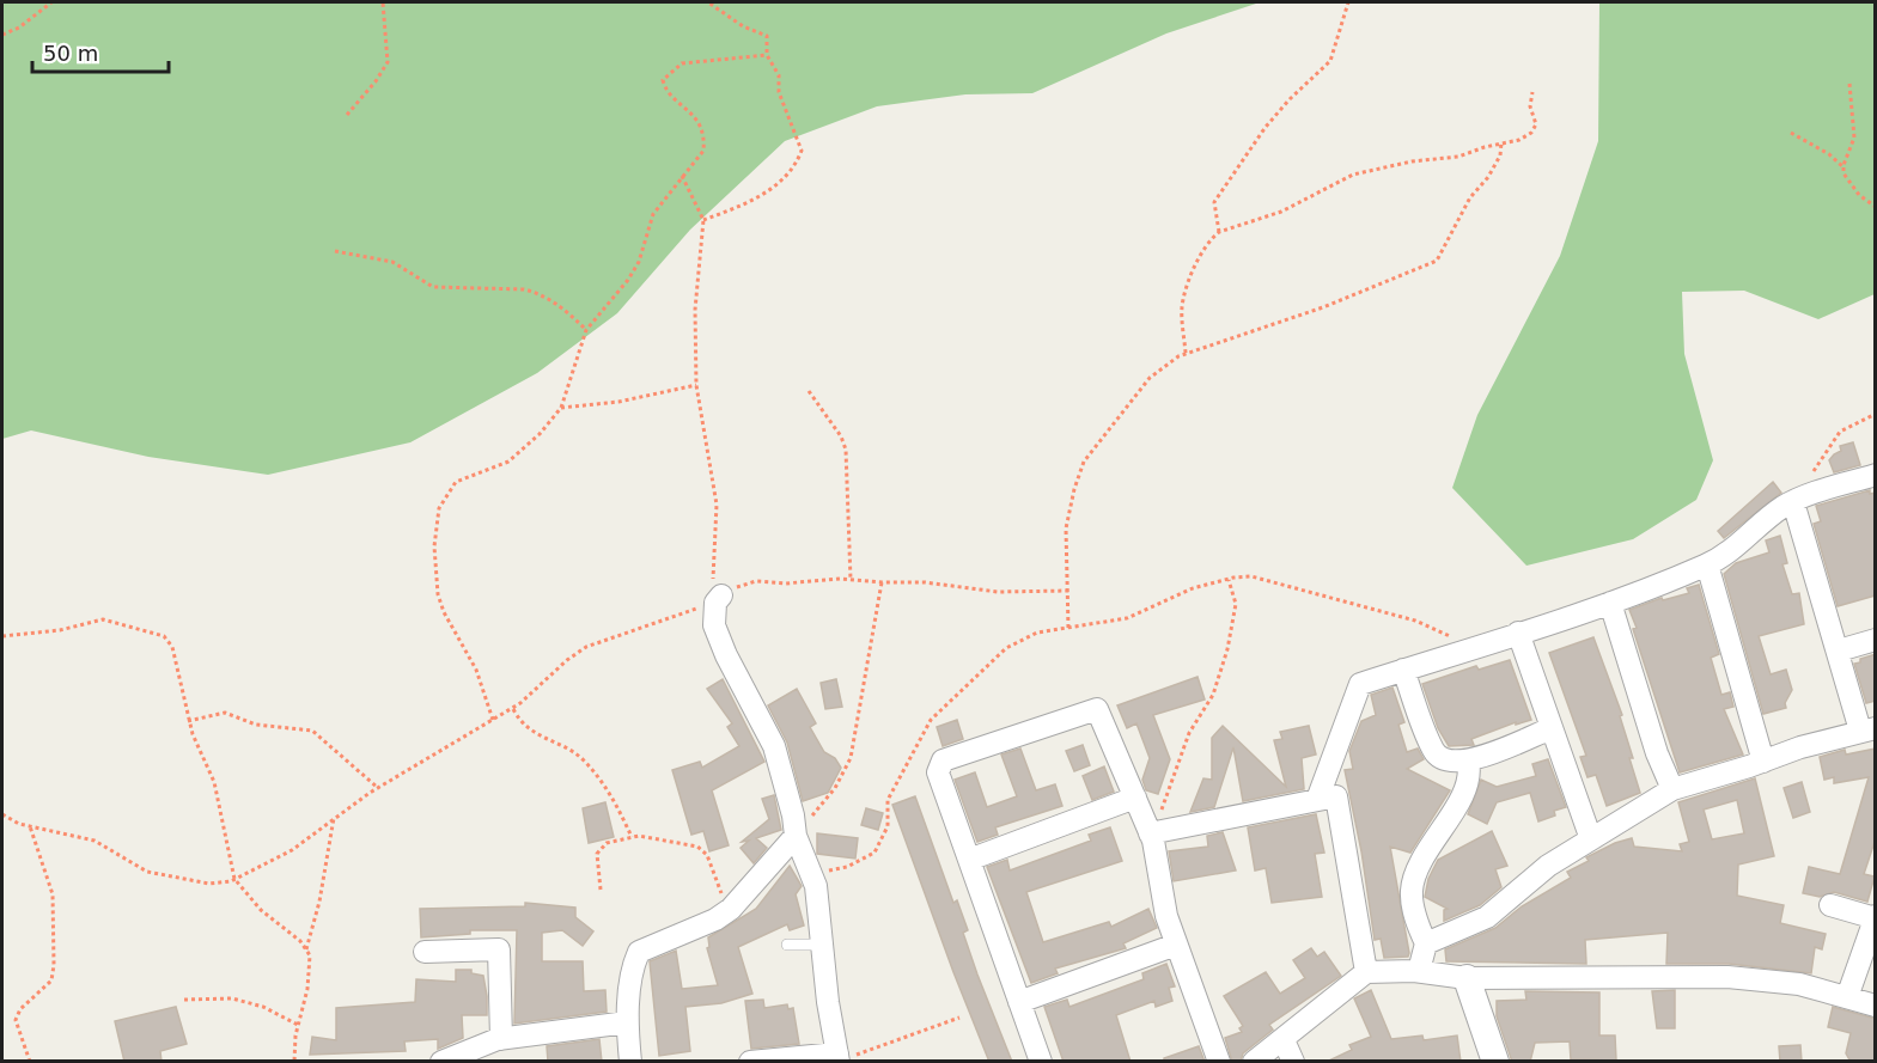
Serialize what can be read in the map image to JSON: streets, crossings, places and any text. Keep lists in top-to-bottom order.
{
  "scale_bar": "50 m"
}
